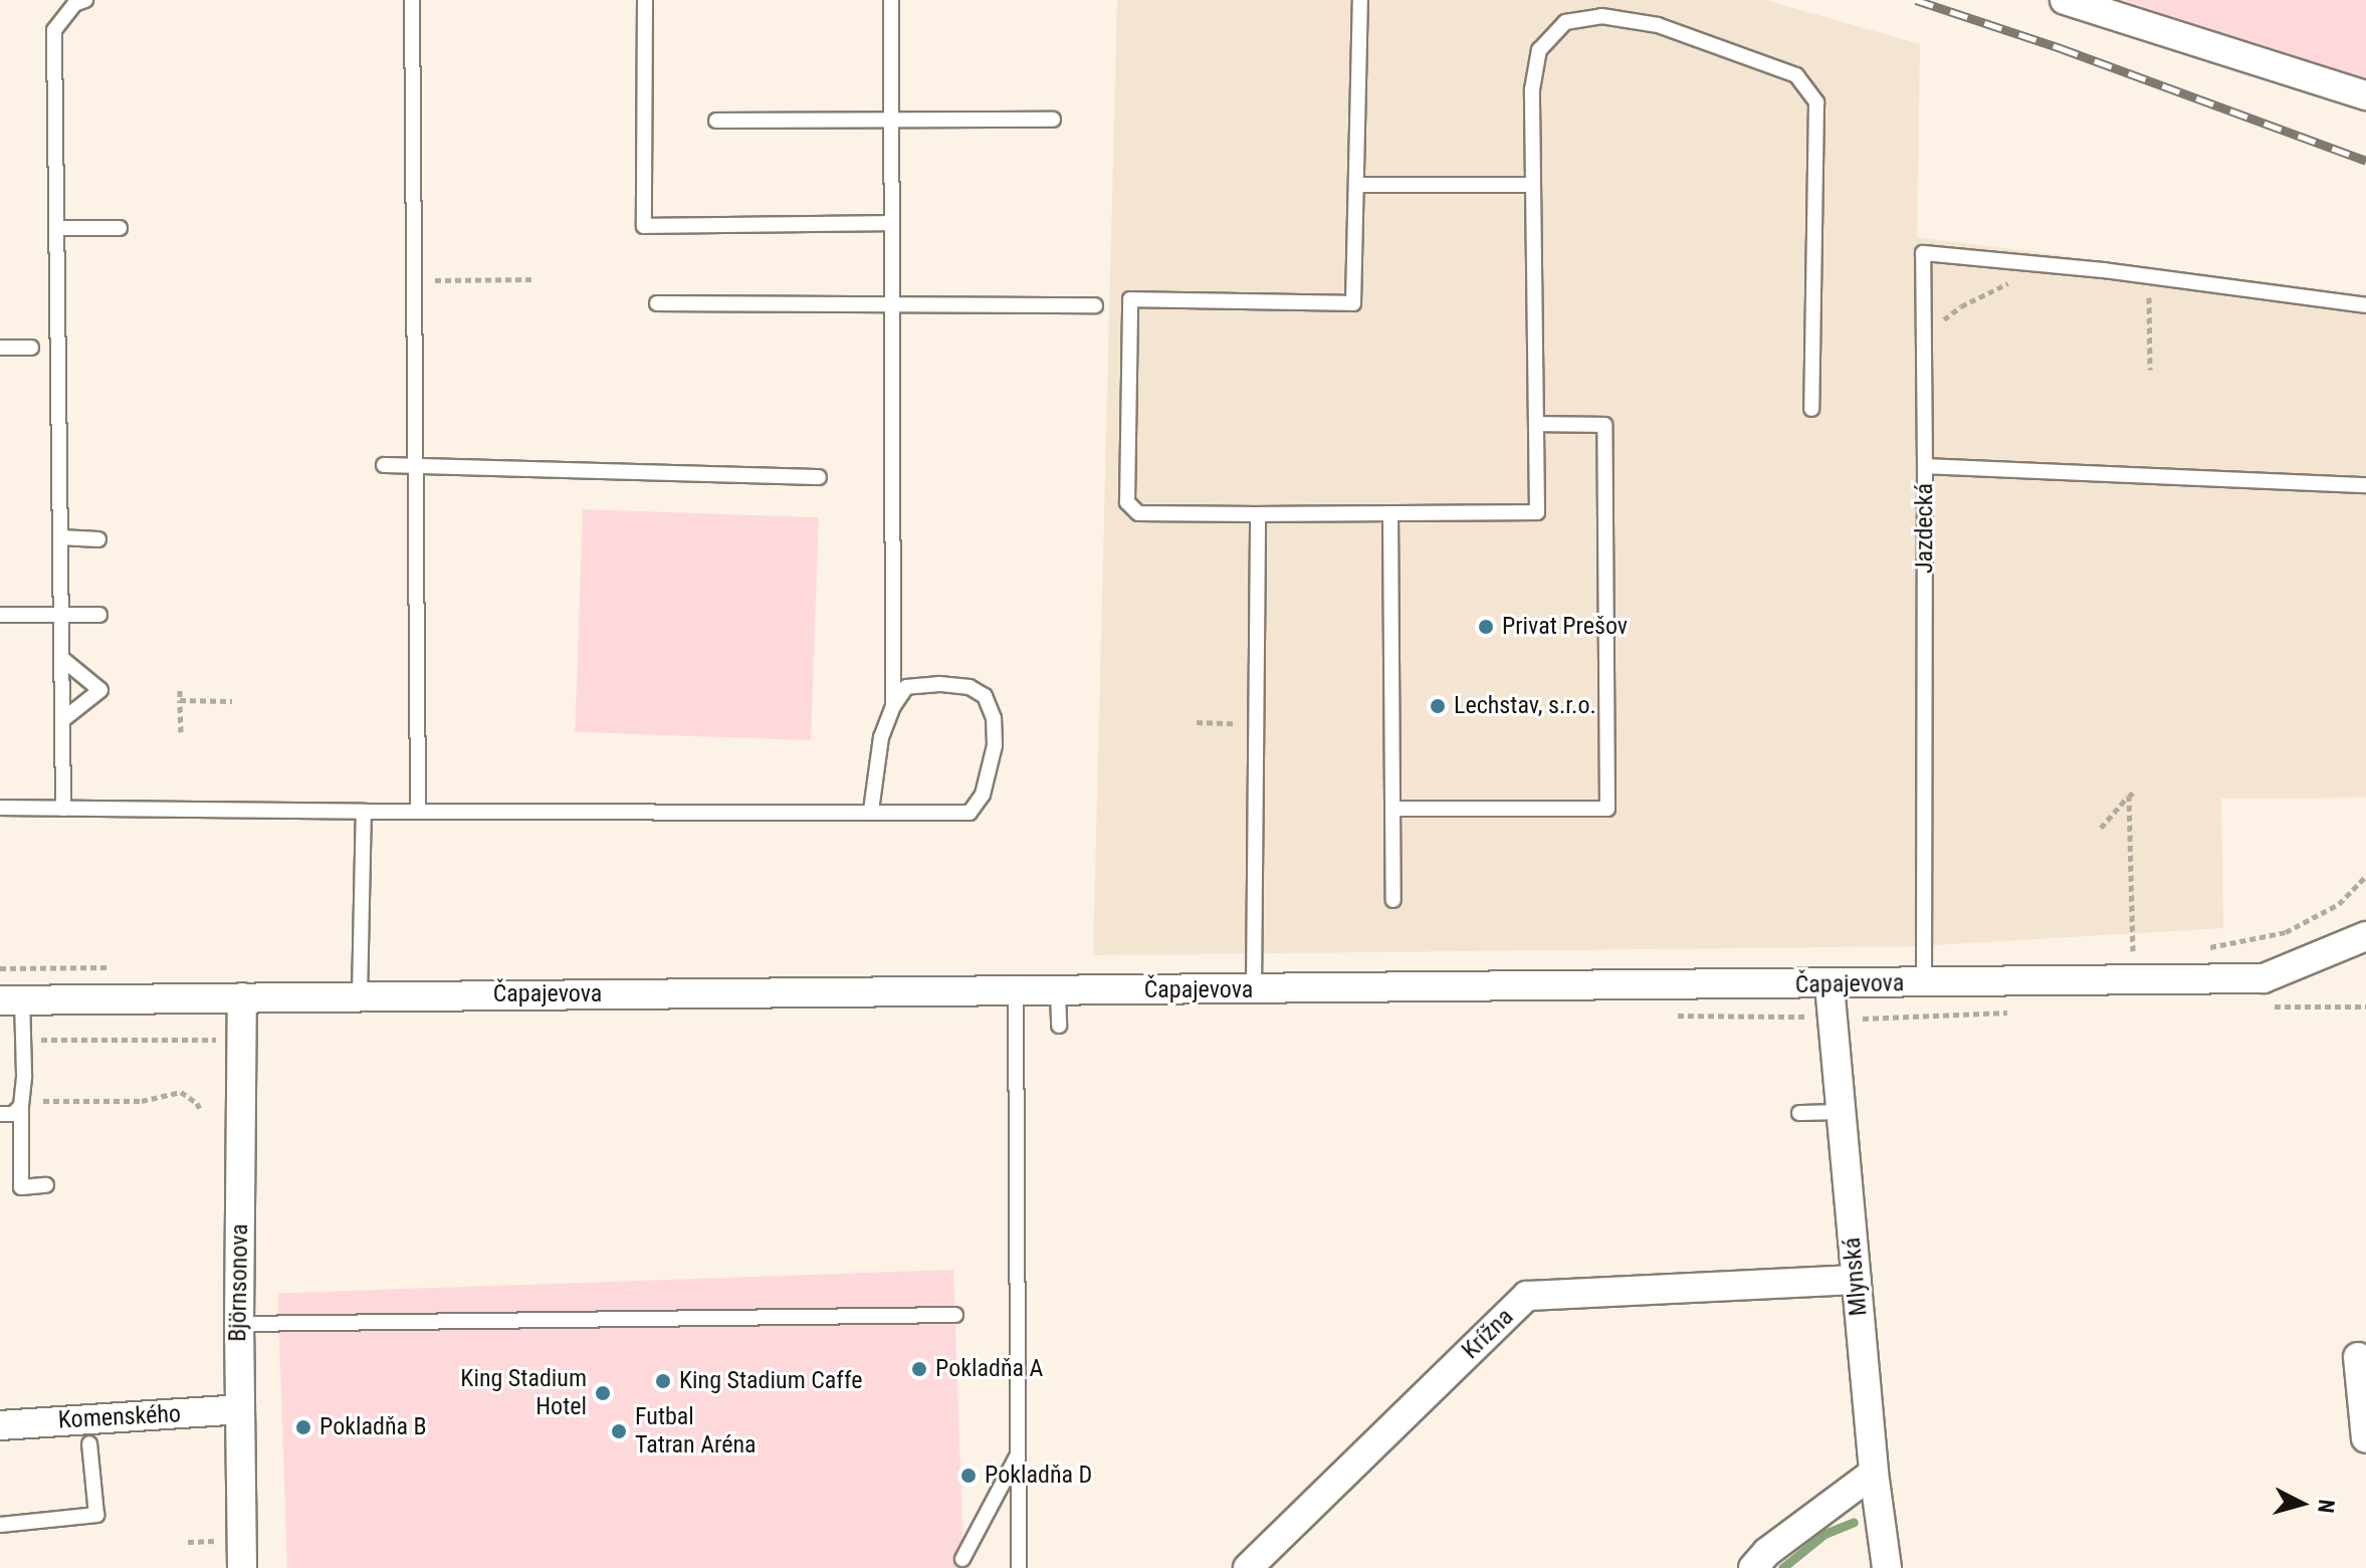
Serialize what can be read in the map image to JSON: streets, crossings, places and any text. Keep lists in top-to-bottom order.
{
  "streets": {
    "street": [
      "Čapajevova",
      "Mlynská",
      "Björnsonova",
      "Krížna",
      "Komenského"
    ],
    "lane": ["Jazdecká"]
  },
  "crossings": [
    ["Jazdecká", "Čapajevova"],
    ["Čapajevova", "Mlynská"],
    ["Čapajevova", "Björnsonova"],
    ["Mlynská", "Krížna"],
    ["Björnsonova", "Komenského"]
  ],
  "places": [
    "Privat Prešov",
    "Lechstav, s.r.o.",
    "Pokladňa A",
    "King Stadium Caffe",
    "King Stadium Hotel",
    "Pokladňa B",
    "Futbal Tatran Aréna",
    "Pokladňa D"
  ],
  "north": "right"
}
